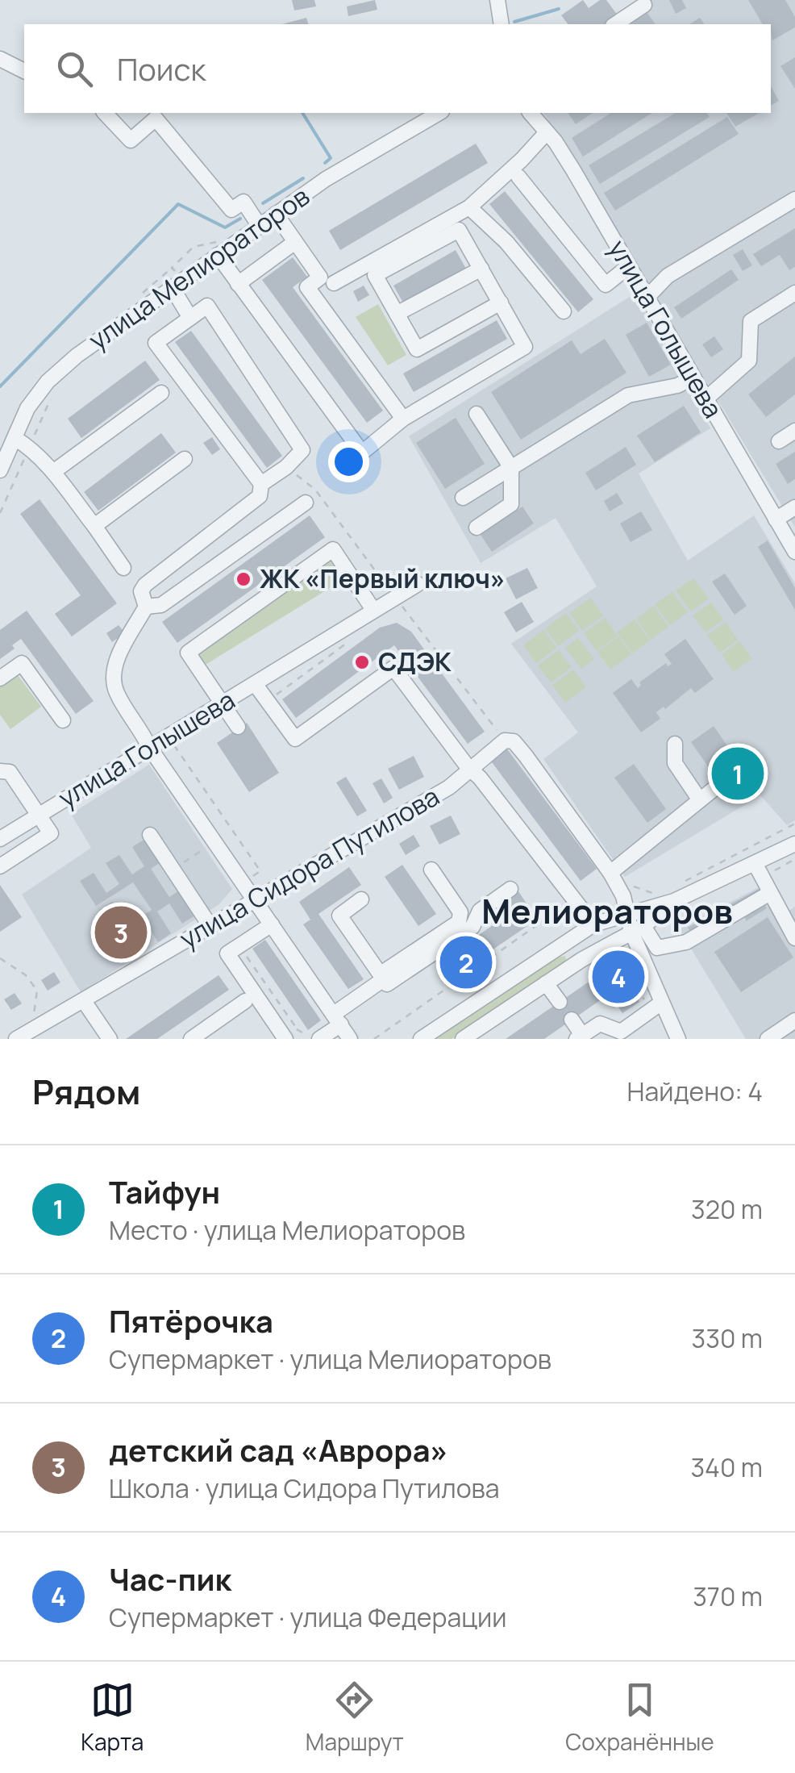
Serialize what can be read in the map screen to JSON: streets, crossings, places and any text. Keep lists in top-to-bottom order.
{
  "streets": {
    "street": ["улица Мелиораторов", "улица Голышева", "улица Сидора Путилова"]
  },
  "districts": ["Мелиораторов"],
  "places": ["ЖК «Первый ключ»", "СДЭК"],
  "page": {
    "search": "Поиск",
    "pins": [
      "1",
      "3",
      "2",
      "4"
    ],
    "heading": ["Рядом", "Найдено: 4"],
    "list": [
      {
        "mark": "1",
        "name": "Тайфун",
        "note": "Место · улица Мелиораторов",
        "value": "320 m"
      },
      {
        "mark": "2",
        "name": "Пятёрочка",
        "note": "Супермаркет · улица Мелиораторов",
        "value": "330 m"
      },
      {
        "mark": "3",
        "name": "детский сад «Аврора»",
        "note": "Школа · улица Сидора Путилова",
        "value": "340 m"
      },
      {
        "mark": "4",
        "name": "Час-пик",
        "note": "Супермаркет · улица Федерации",
        "value": "370 m"
      }
    ],
    "nav": ["Карта", "Маршрут", "Сохранённые"]
  }
}
